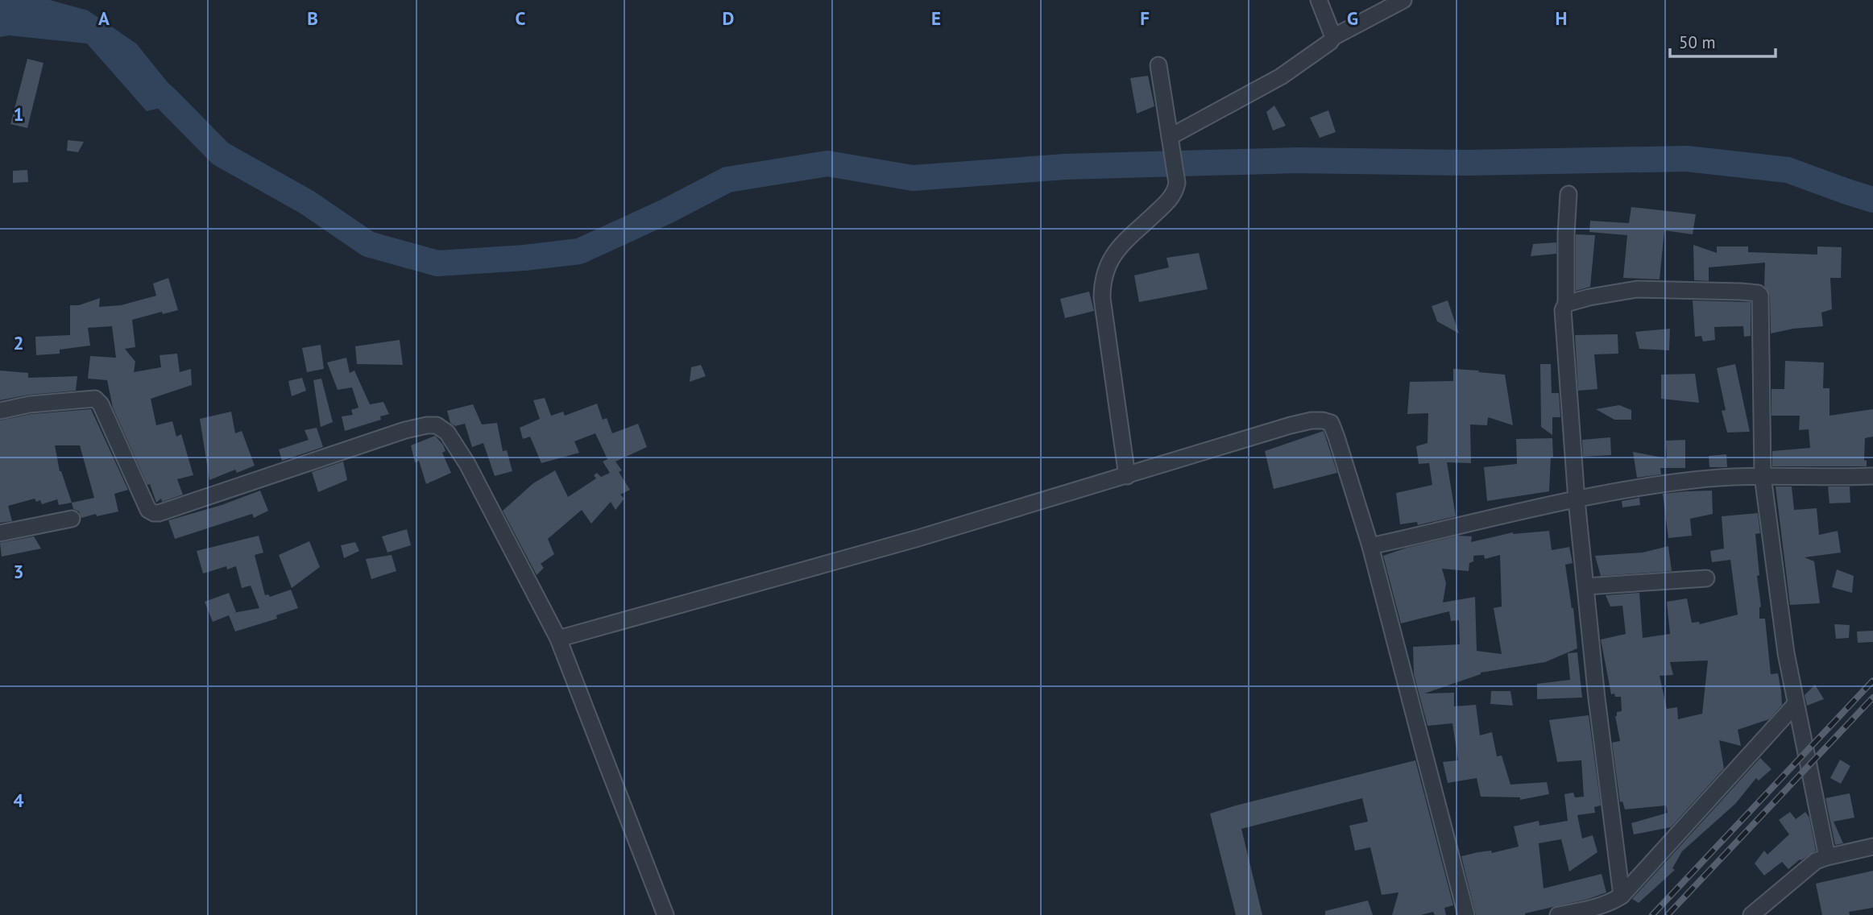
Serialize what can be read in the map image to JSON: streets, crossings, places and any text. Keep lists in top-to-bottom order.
{
  "scale_bar": "50 m",
  "grid": {
    "columns": [
      "A",
      "B",
      "C",
      "D",
      "E",
      "F",
      "G",
      "H"
    ],
    "rows": [
      "1",
      "2",
      "3",
      "4"
    ]
  }
}
